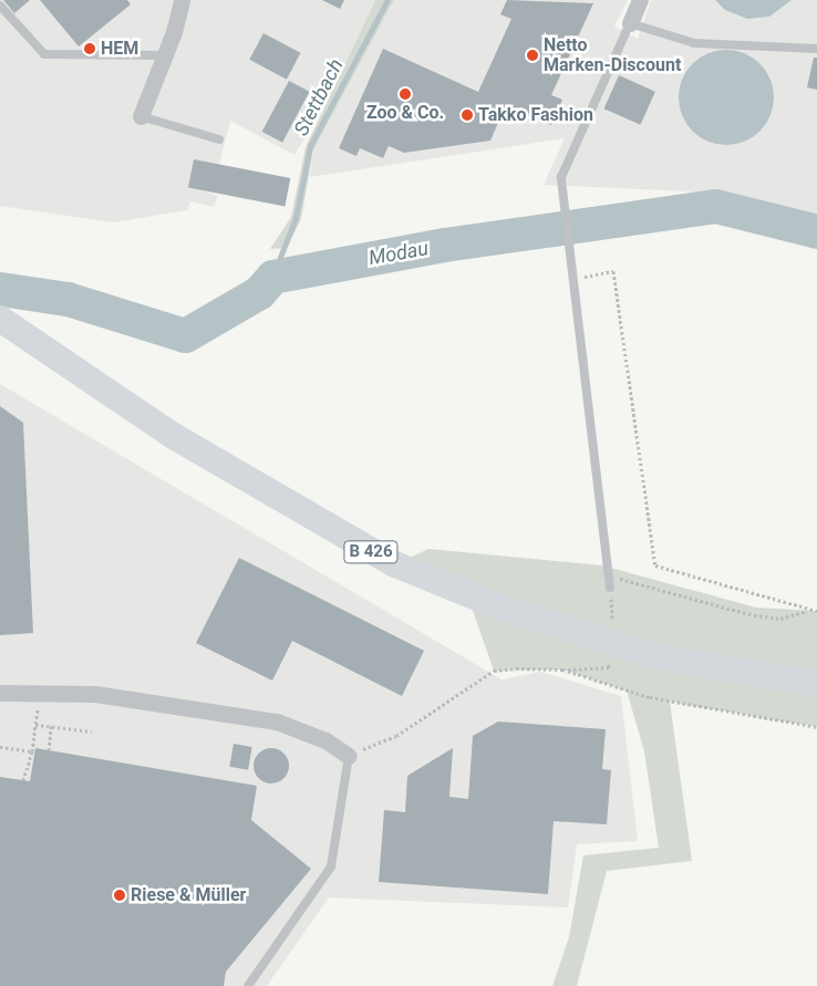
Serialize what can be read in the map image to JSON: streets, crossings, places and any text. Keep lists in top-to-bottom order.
{
  "streets": {
    "main road": ["B 426"]
  },
  "water": ["Stettbach", "Modau"],
  "places": [
    "HEM",
    "Netto Marken-Discount",
    "Zoo & Co.",
    "Takko Fashion",
    "Riese & Müller"
  ]
}
